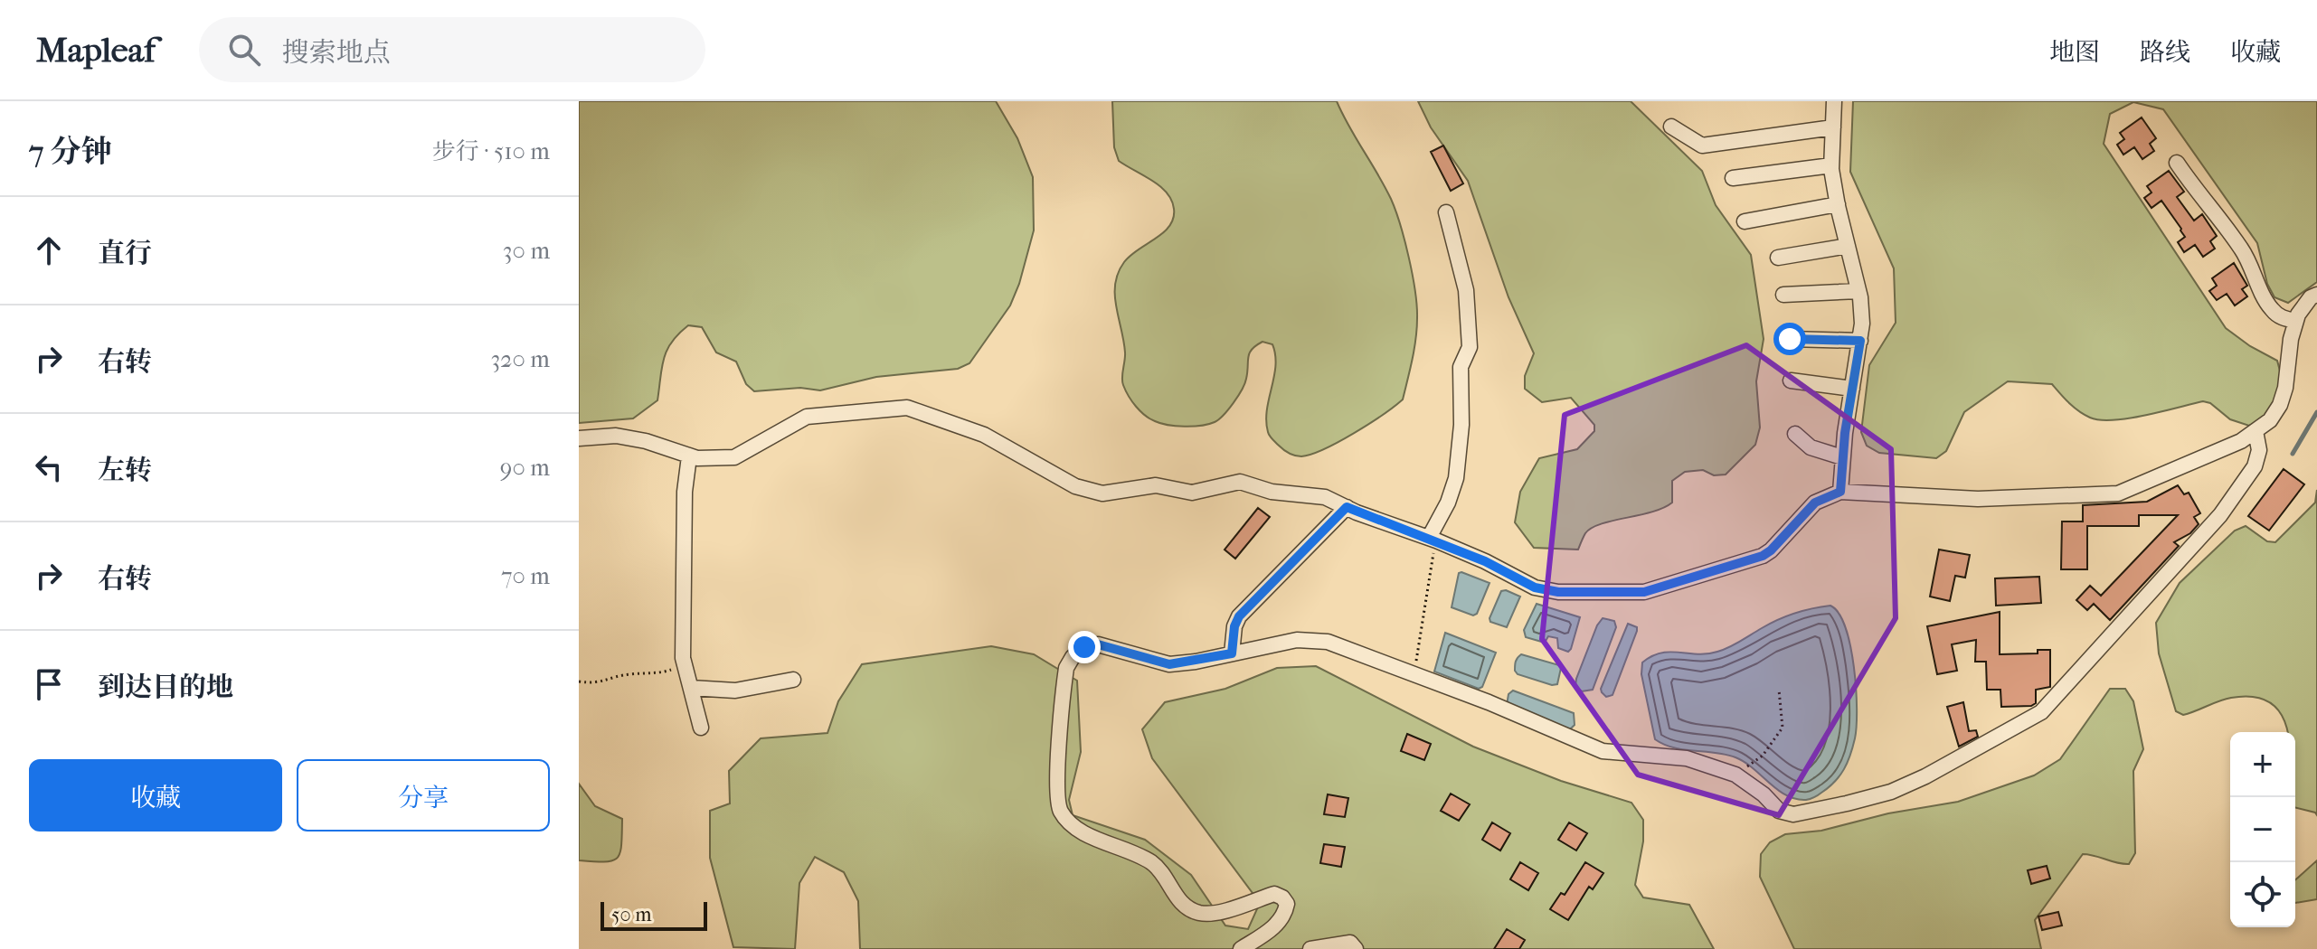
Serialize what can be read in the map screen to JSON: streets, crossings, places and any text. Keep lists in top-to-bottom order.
{
  "scale_bar": "50 m",
  "page": {
    "header": "Mapleaf",
    "search": "搜索地点",
    "nav": ["地图", "路线", "收藏"],
    "heading": ["7 分钟", "步行 · 510 m"],
    "list": [
      ["直行", "30 m"],
      ["右转", "320 m"],
      ["左转", "90 m"],
      ["右转", "70 m"],
      "到达目的地"
    ],
    "map_buttons": ["+", "−"],
    "buttons": ["收藏", "分享"],
    "scale": "50 m"
  }
}
